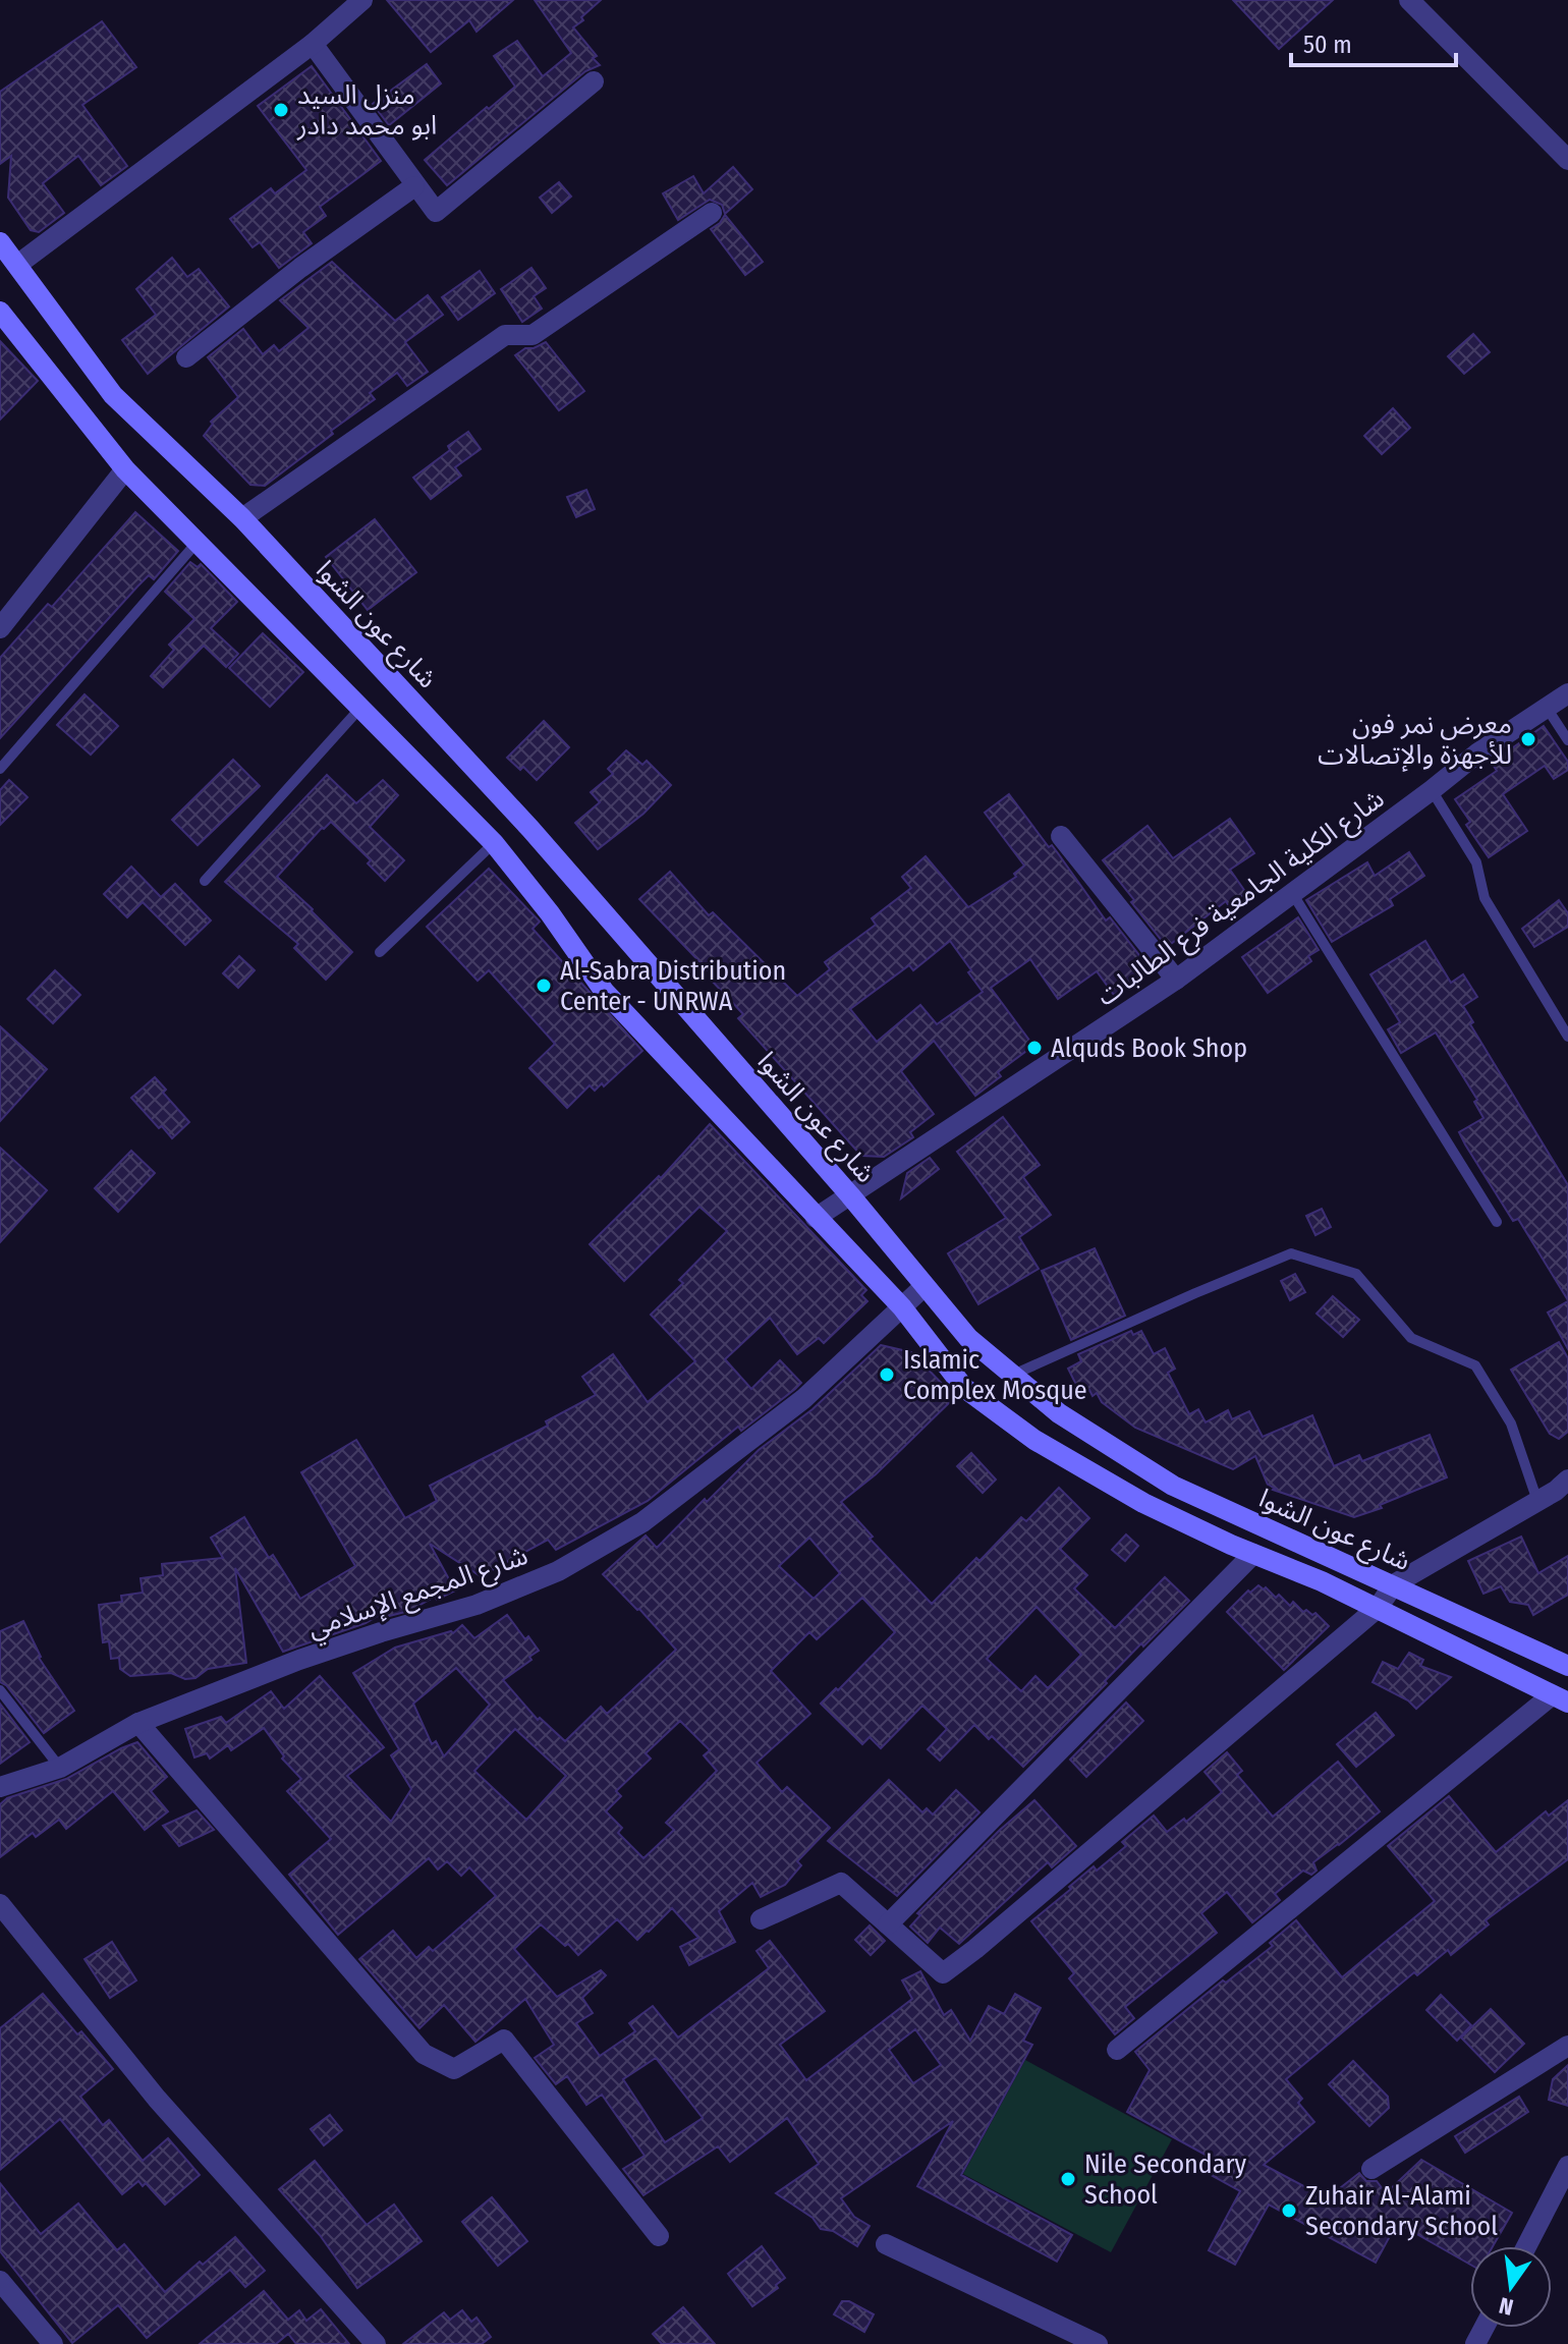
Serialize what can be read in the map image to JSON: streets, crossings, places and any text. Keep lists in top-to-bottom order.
{
  "streets": {
    "main road": ["شارع عون الشوا"],
    "street": ["شارع الكلية الجامعية فرع الطالبات", "شارع المجمع الإسلامي"]
  },
  "crossings": [
    ["شارع عون الشوا", "شارع الكلية الجامعية فرع الطالبات"],
    ["شارع عون الشوا", "شارع المجمع الإسلامي"]
  ],
  "places": [
    "منزل السيد ابو محمد دادر",
    "معرض نمر فون للأجهزة والإتصالات",
    "Al-Sabra Distribution Center - UNRWA",
    "Alquds Book Shop",
    "Islamic Complex Mosque",
    "Nile Secondary School",
    "Zuhair Al-Alami Secondary School"
  ],
  "scale_bar": "50 m",
  "north": "bottom"
}
